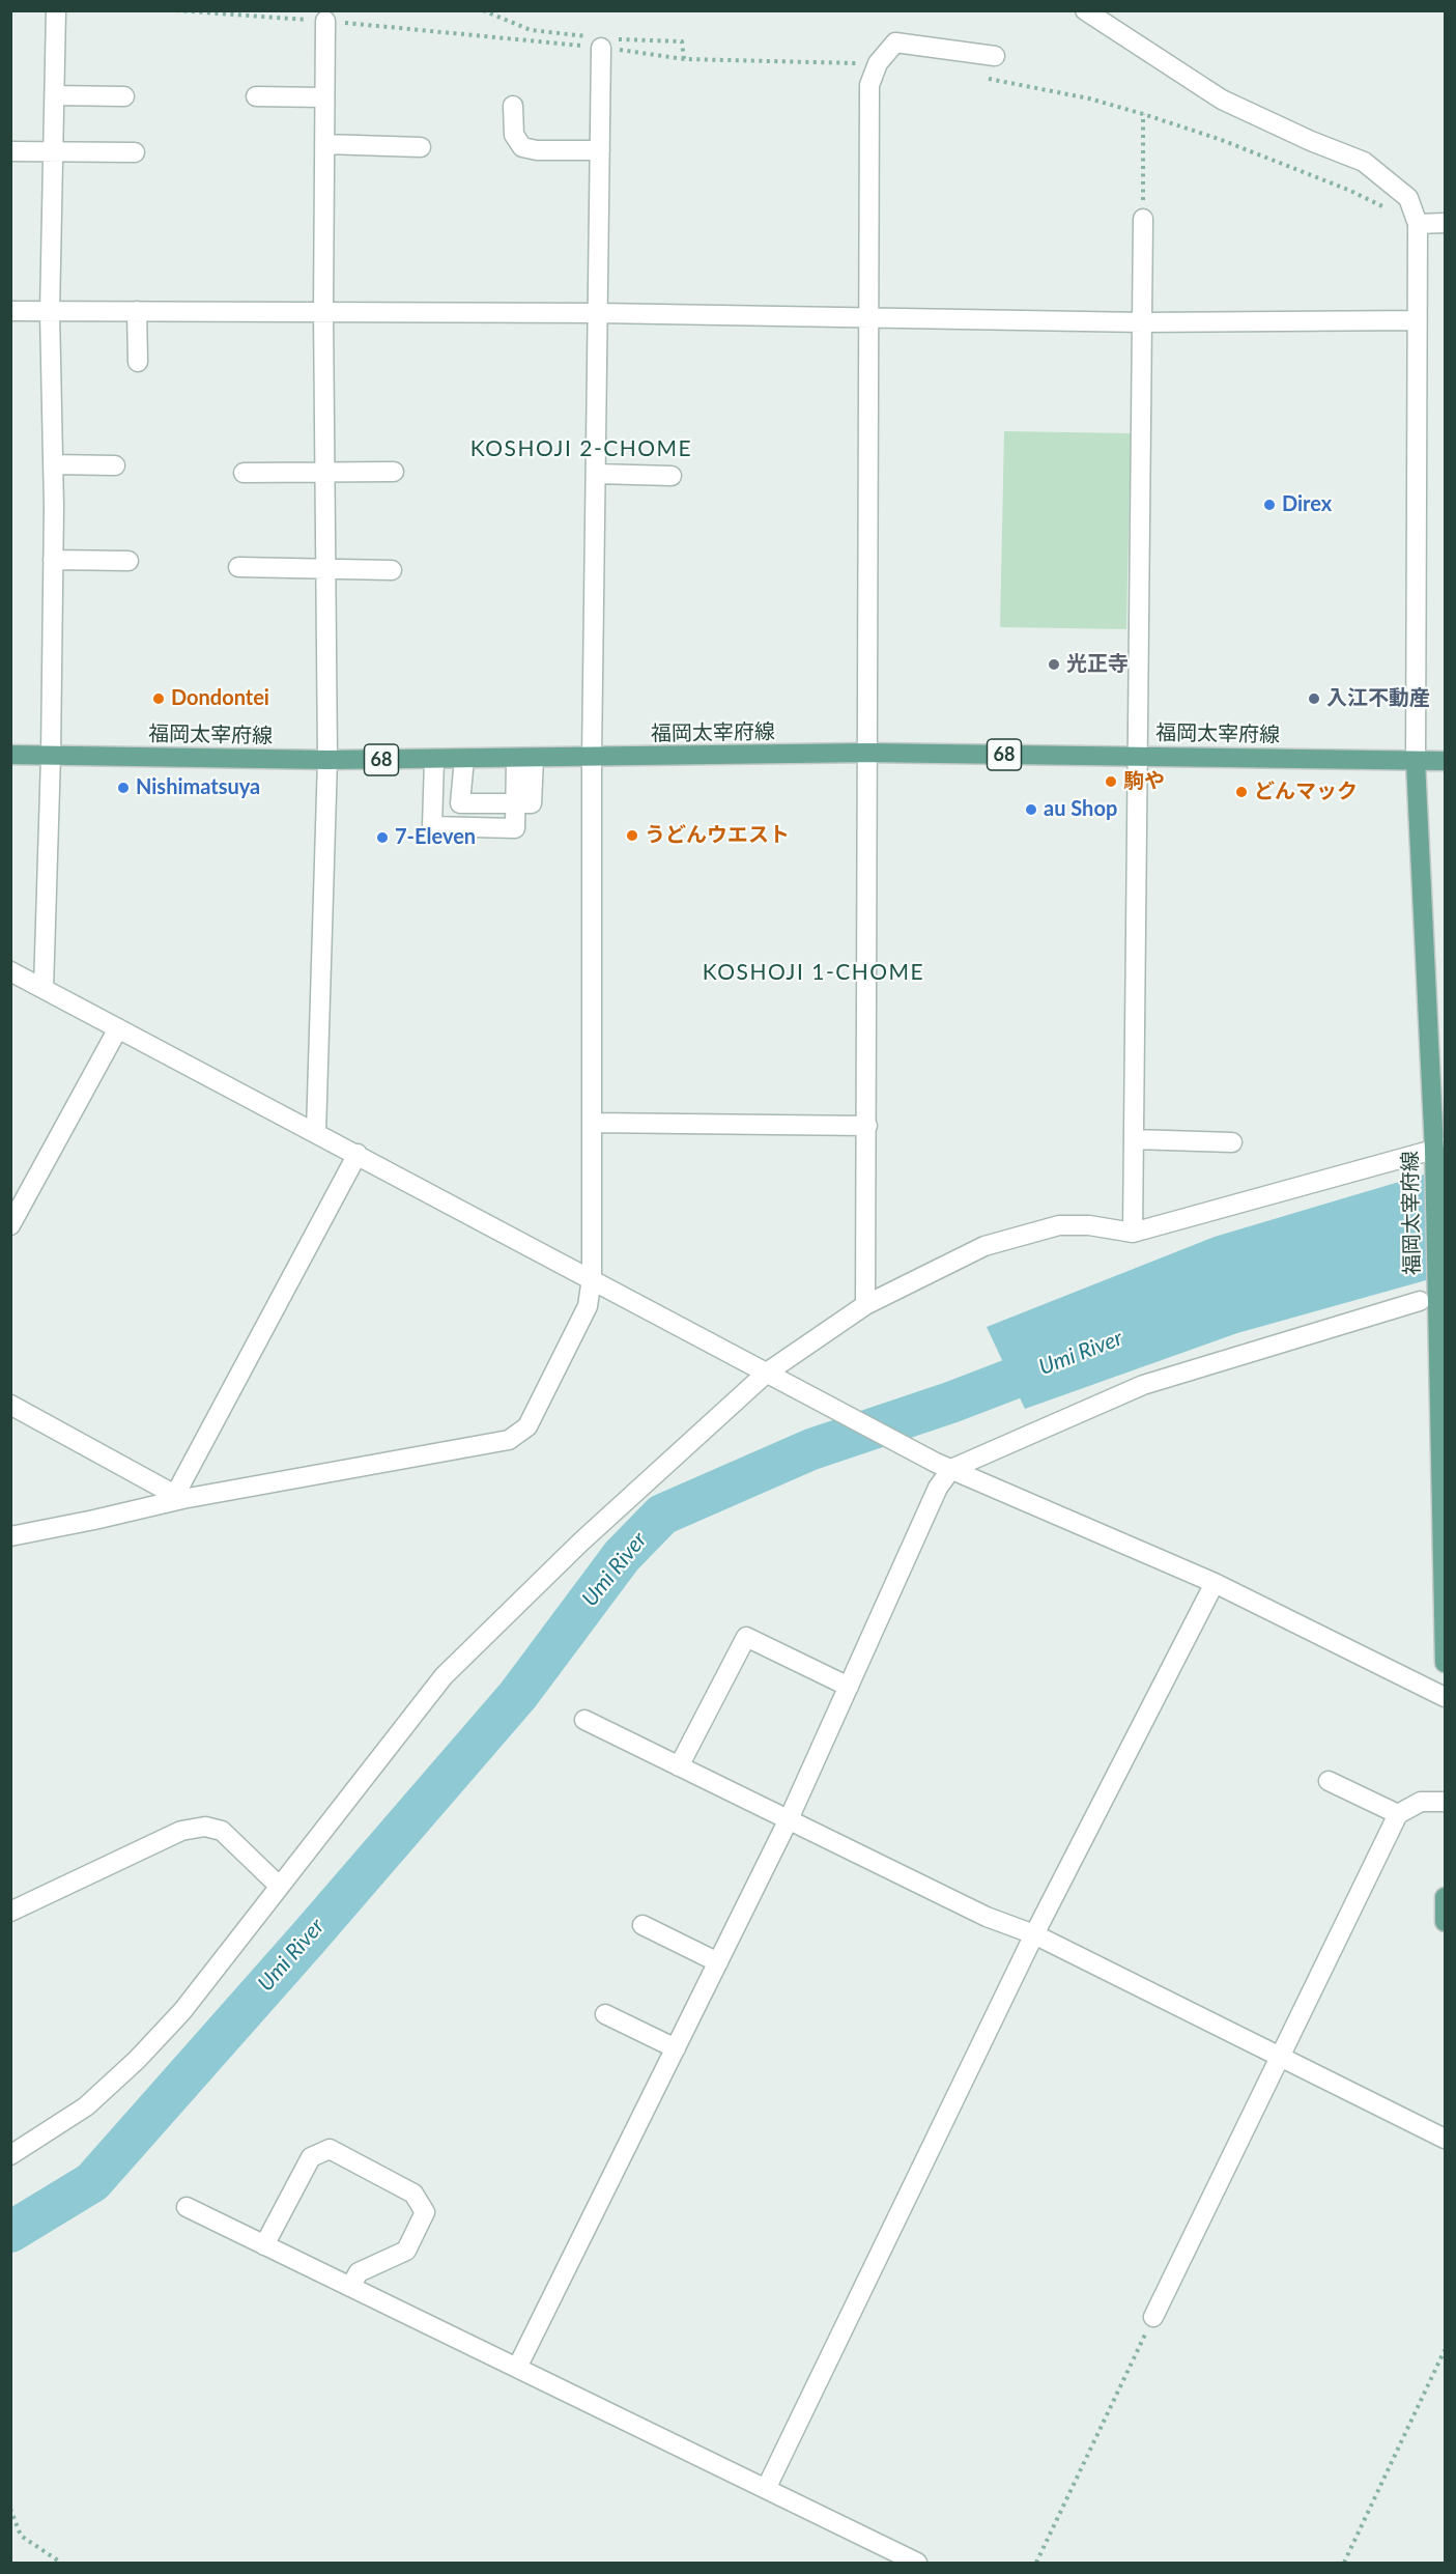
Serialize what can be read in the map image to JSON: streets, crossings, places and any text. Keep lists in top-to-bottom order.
{
  "streets": {
    "main road": ["福岡太宰府線", "68"]
  },
  "districts": ["KOSHOJI 2-CHOME", "KOSHOJI 1-CHOME"],
  "water": ["Umi River"],
  "places": [
    "Direx",
    "光正寺",
    "Dondontei",
    "入江不動産",
    "駒や",
    "Nishimatsuya",
    "どんマック",
    "au Shop",
    "うどんウエスト",
    "7-Eleven"
  ]
}
